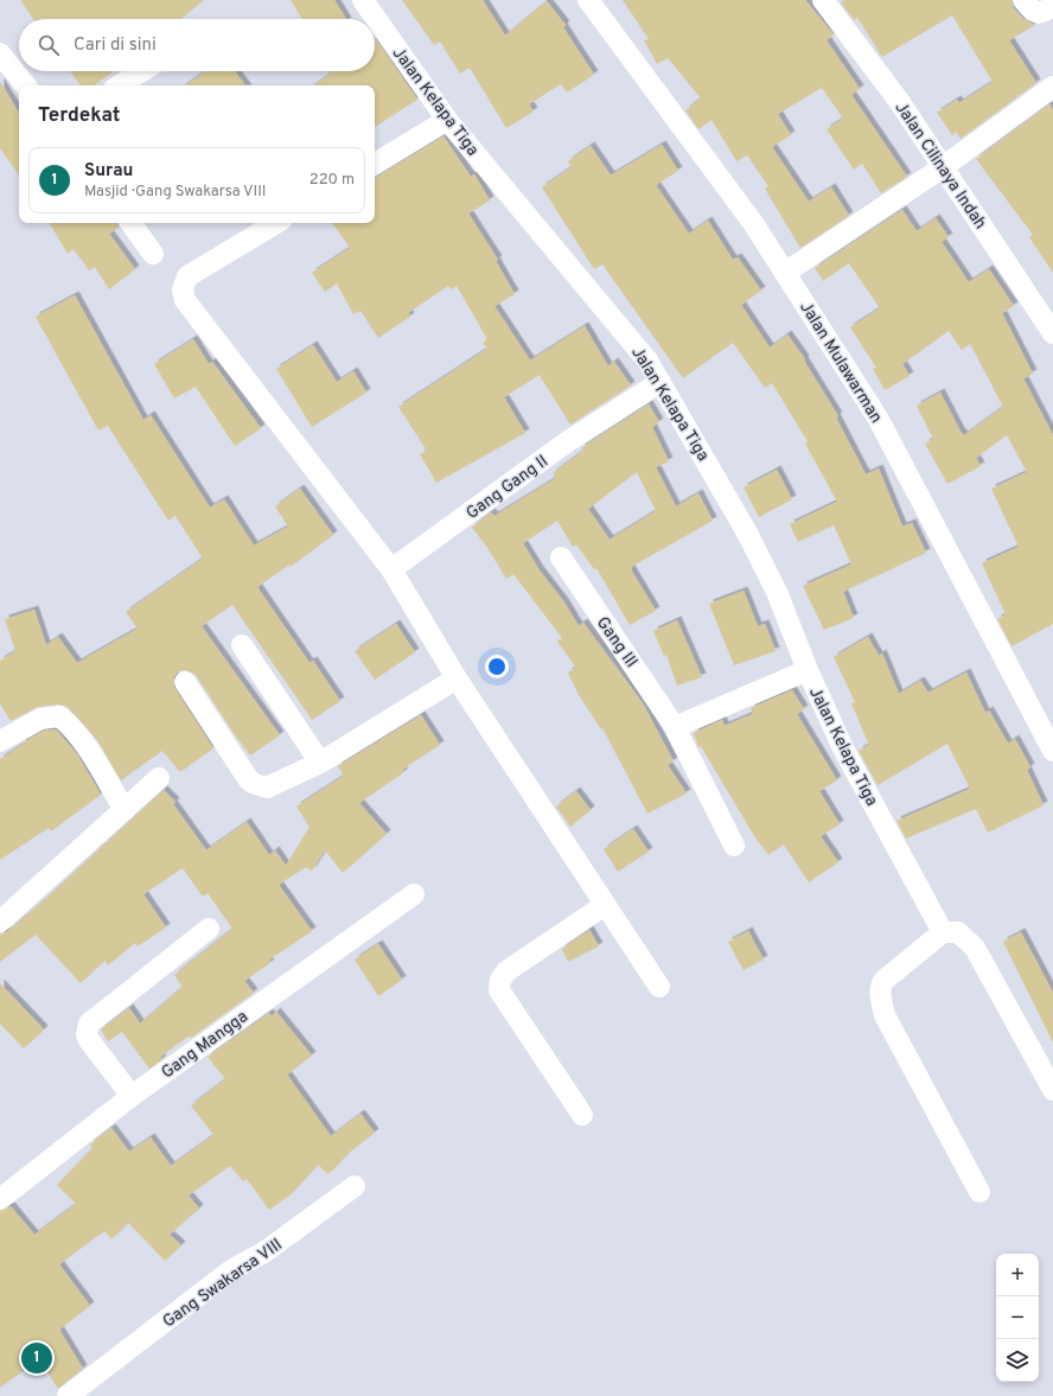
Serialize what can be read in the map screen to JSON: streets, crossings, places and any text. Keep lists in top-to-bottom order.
{
  "streets": {
    "street": [
      "Jalan Kelapa Tiga",
      "Jalan Cilinaya Indah",
      "Jalan Mulawarman",
      "Gang Gang II",
      "Gang III",
      "Gang Mangga",
      "Gang Swakarsa VIII"
    ]
  },
  "crossings": [
    ["Jalan Kelapa Tiga", "Gang Gang II"]
  ],
  "page": {
    "search": "Cari di sini",
    "heading": "Terdekat",
    "list": [
      {
        "mark": "1",
        "name": "Surau",
        "note": "Masjid · Gang Swakarsa VIII",
        "value": "220 m"
      }
    ],
    "map_buttons": ["+", "−"],
    "pins": "1"
  }
}
